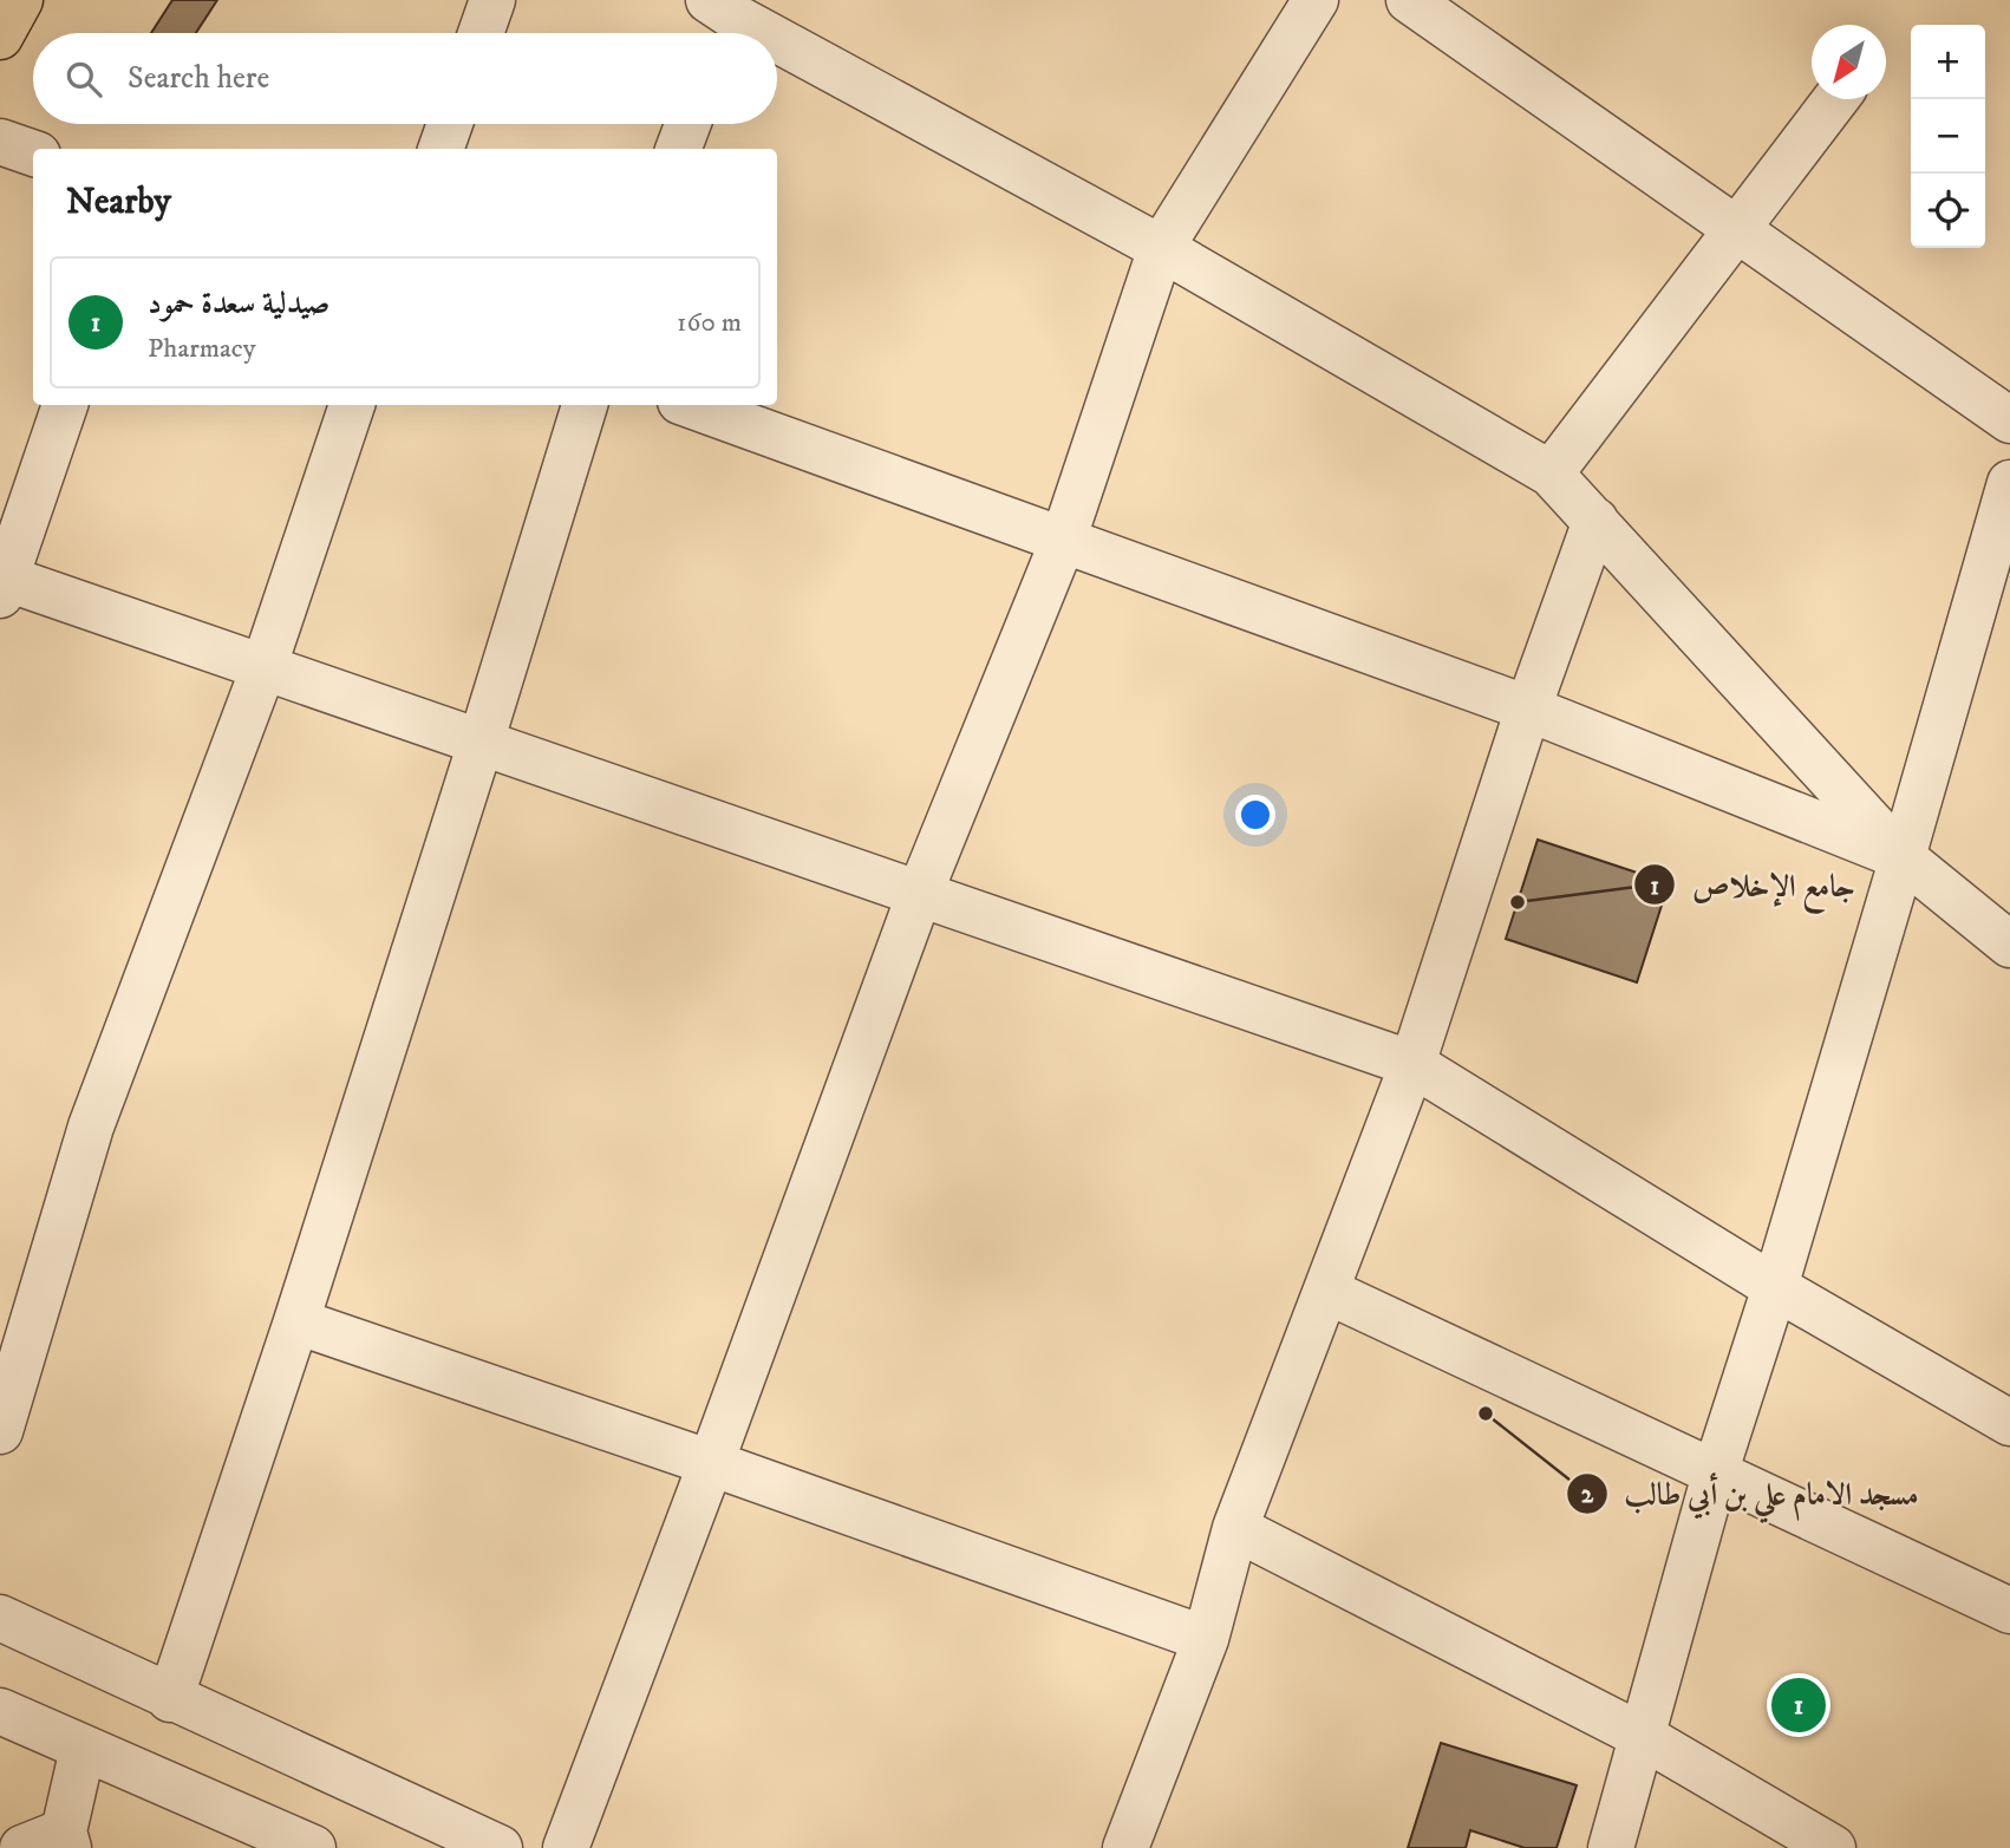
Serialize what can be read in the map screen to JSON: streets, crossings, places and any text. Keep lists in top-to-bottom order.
{
  "places": ["جامع الإخلاص", "مسجد الامام علي بن أبي طالب"],
  "north": "bottom left",
  "page": {
    "map_buttons": ["+", "−"],
    "search": "Search here",
    "heading": "Nearby",
    "list": [
      {
        "mark": "1",
        "name": "صيدلية سعدة حمود",
        "note": "Pharmacy",
        "value": "160 m"
      }
    ],
    "pins": "1"
  }
}
